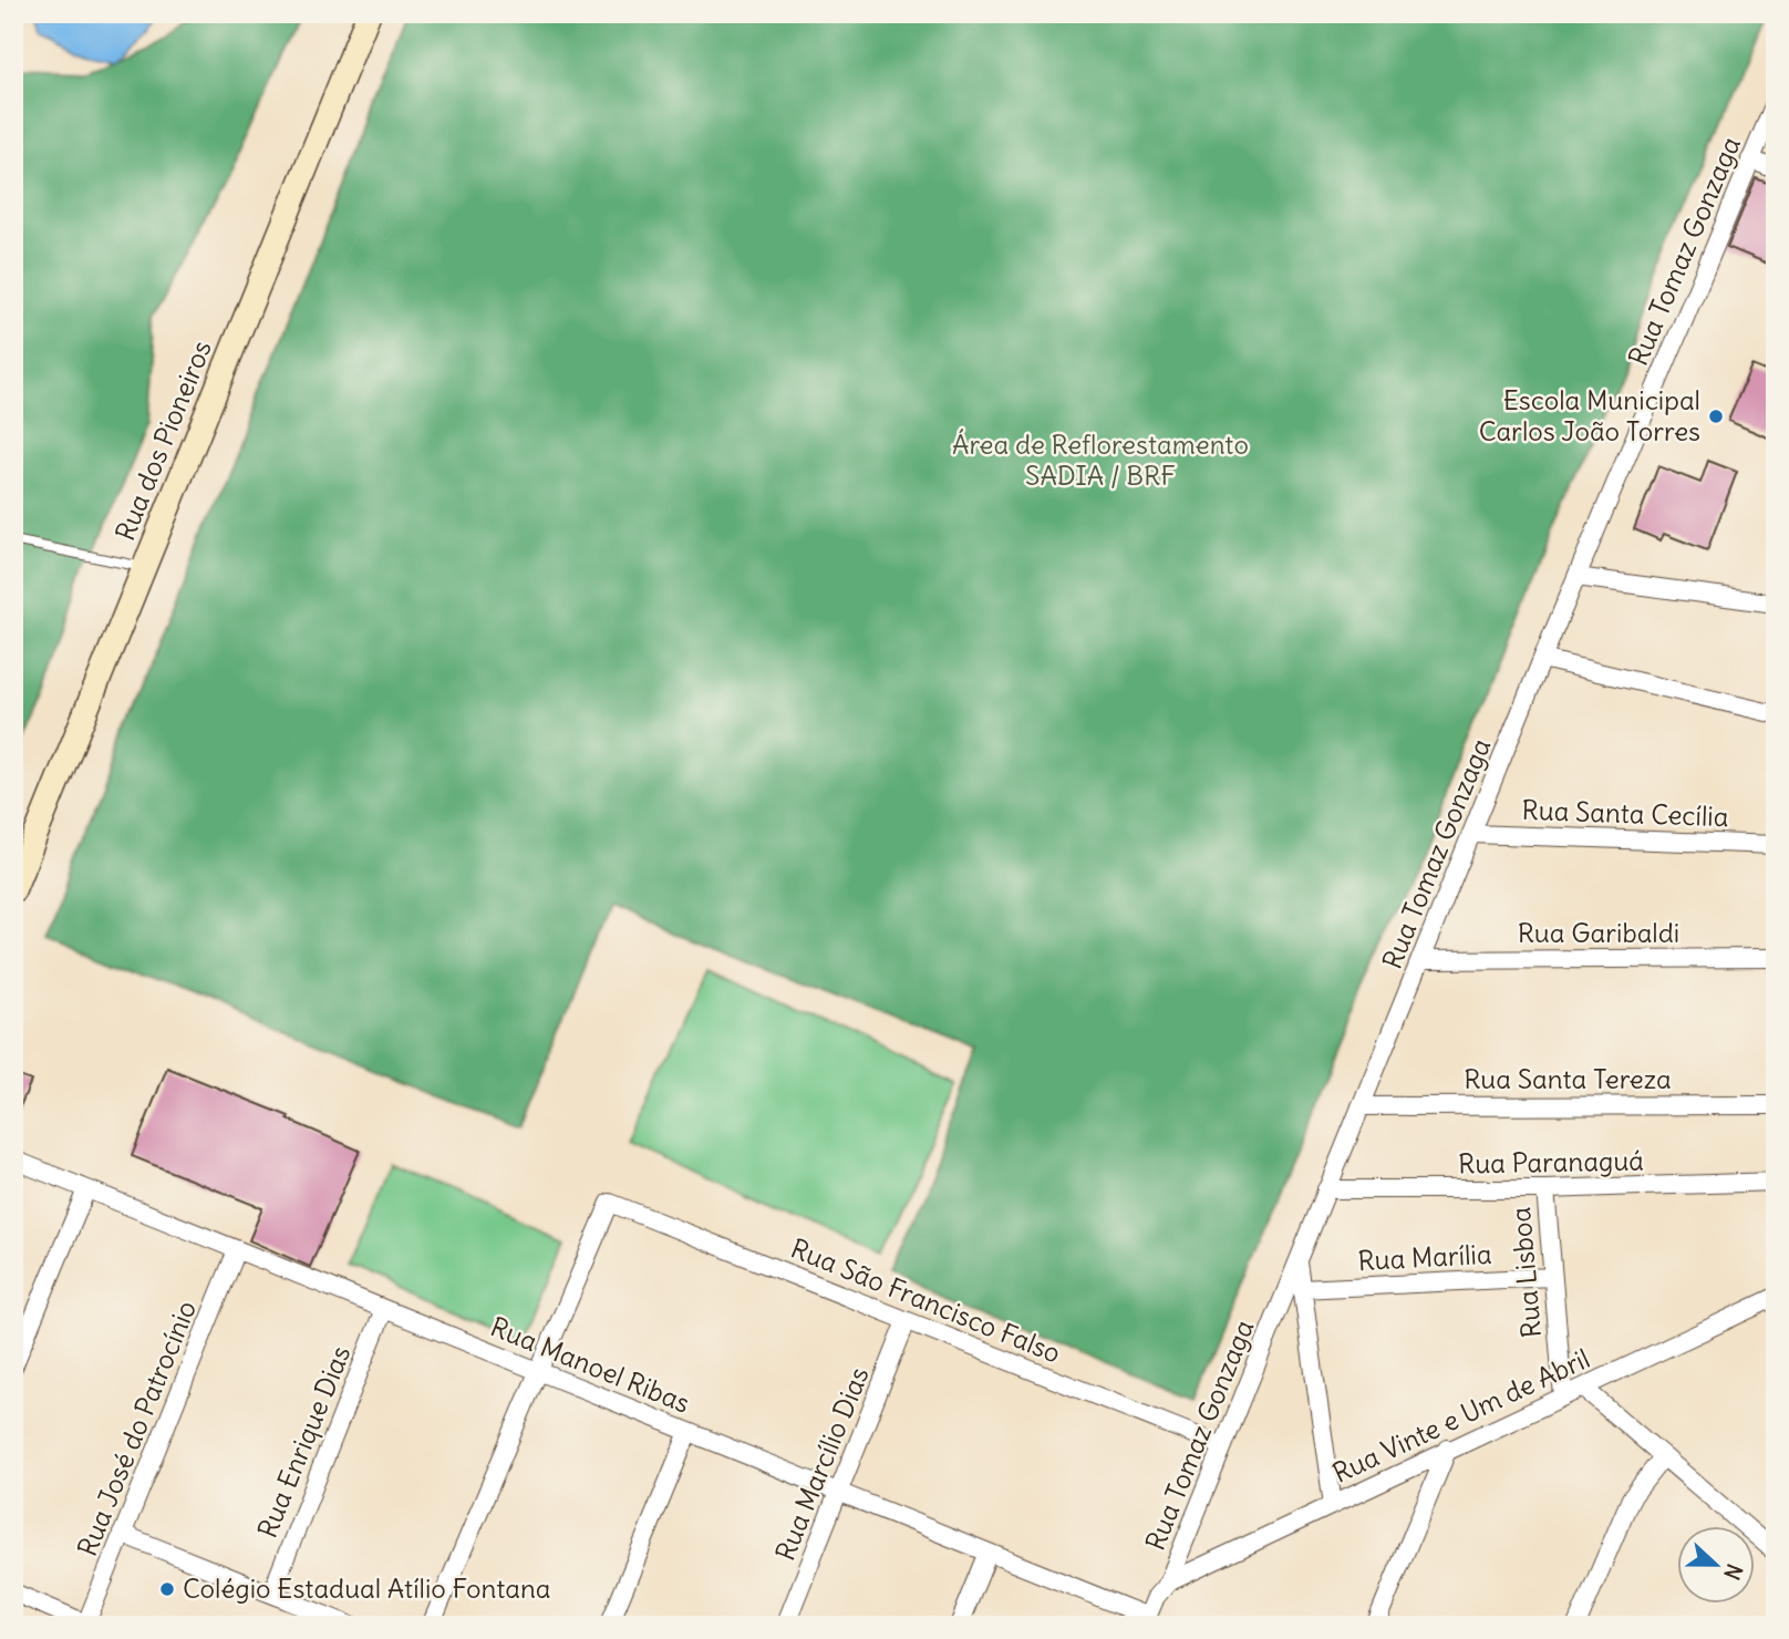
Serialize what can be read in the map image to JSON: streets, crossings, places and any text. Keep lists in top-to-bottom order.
{
  "streets": {
    "main road": ["Rua dos Pioneiros"],
    "street": [
      "Rua Tomaz Gonzaga",
      "Rua Santa Cecília",
      "Rua Garibaldi",
      "Rua Santa Tereza",
      "Rua Paranaguá",
      "Rua Marília",
      "Rua Lisboa",
      "Rua São Francisco Falso",
      "Rua Manoel Ribas",
      "Rua Vinte e Um de Abril",
      "Rua José do Patrocínio",
      "Rua Enrique Dias",
      "Rua Marcílio Dias"
    ]
  },
  "crossings": [
    ["Rua Tomaz Gonzaga", "Rua Santa Cecília"],
    ["Rua Tomaz Gonzaga", "Rua Garibaldi"],
    ["Rua Tomaz Gonzaga", "Rua Santa Tereza"],
    ["Rua Tomaz Gonzaga", "Rua Paranaguá"],
    ["Rua Tomaz Gonzaga", "Rua São Francisco Falso"],
    ["Rua Tomaz Gonzaga", "Rua Manoel Ribas"],
    ["Rua Tomaz Gonzaga", "Rua Vinte e Um de Abril"],
    ["Rua Paranaguá", "Rua Lisboa"],
    ["Rua Marília", "Rua Lisboa"],
    ["Rua Lisboa", "Rua Vinte e Um de Abril"],
    ["Rua São Francisco Falso", "Rua Manoel Ribas"],
    ["Rua São Francisco Falso", "Rua Marcílio Dias"],
    ["Rua Manoel Ribas", "Rua José do Patrocínio"],
    ["Rua Manoel Ribas", "Rua Enrique Dias"],
    ["Rua Manoel Ribas", "Rua Marcílio Dias"]
  ],
  "parks": ["Área de Reflorestamento SADIA / BRF"],
  "places": ["Escola Municipal Carlos João Torres", "Colégio Estadual Atílio Fontana"],
  "north": "right"
}
